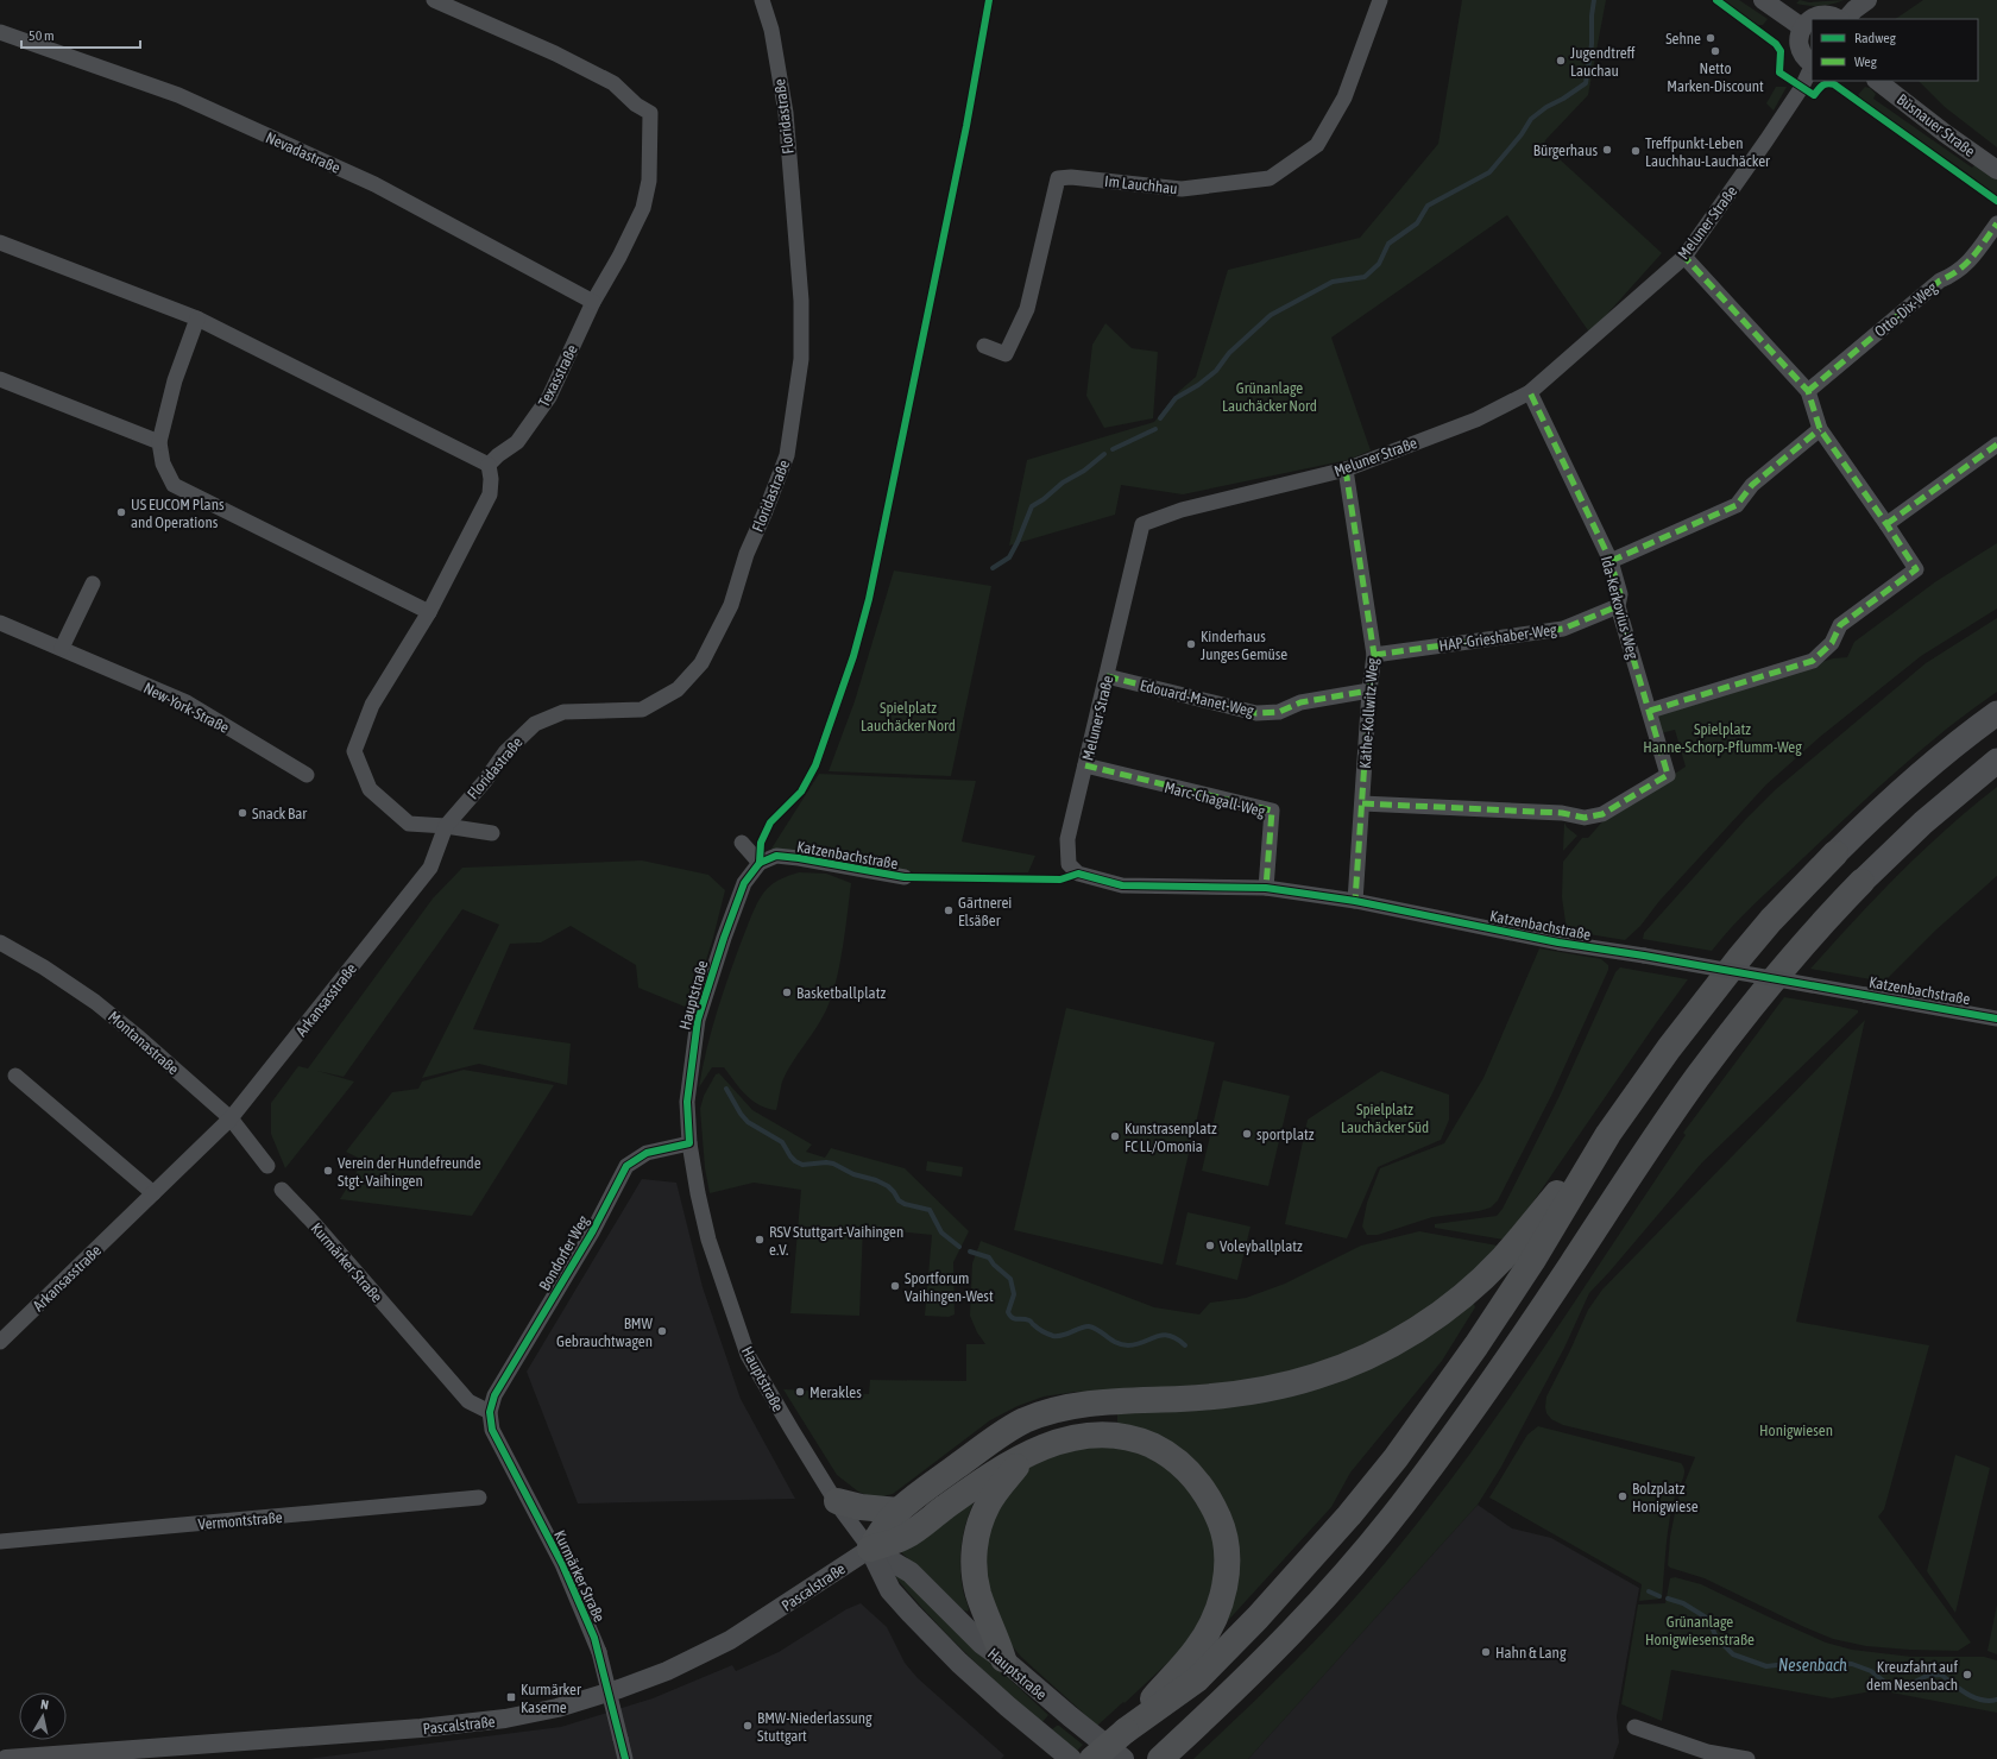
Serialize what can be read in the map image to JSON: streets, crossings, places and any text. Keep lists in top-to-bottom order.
{
  "streets": {
    "main road": ["Hauptstraße"],
    "street": [
      "Floridastraße",
      "Büsnauer Straße",
      "Nevadastraße",
      "Im Lauchhau",
      "Meluner Straße",
      "Otto-Dix-Weg",
      "Texasstraße",
      "Ida-Kerkovius-Weg",
      "HAP-Grieshaber-Weg",
      "Edouard-Manet-Weg",
      "New-York-Straße",
      "Käthe-Kollwitz-Weg",
      "Marc-Chagall-Weg",
      "Katzenbachstraße",
      "Arkansasstraße",
      "Montanastraße",
      "Bondorfer Weg",
      "Kurmärker Straße",
      "Vermontstraße",
      "Pascalstraße"
    ]
  },
  "crossings": [
    ["Floridastraße", "Arkansasstraße"],
    ["Nevadastraße", "Texasstraße"],
    ["Meluner Straße", "Ida-Kerkovius-Weg"],
    ["Meluner Straße", "Edouard-Manet-Weg"],
    ["Meluner Straße", "Käthe-Kollwitz-Weg"],
    ["Meluner Straße", "Marc-Chagall-Weg"],
    ["Meluner Straße", "Katzenbachstraße"],
    ["Ida-Kerkovius-Weg", "HAP-Grieshaber-Weg"],
    ["Ida-Kerkovius-Weg", "Käthe-Kollwitz-Weg"],
    ["HAP-Grieshaber-Weg", "Käthe-Kollwitz-Weg"],
    ["Edouard-Manet-Weg", "Käthe-Kollwitz-Weg"],
    ["Käthe-Kollwitz-Weg", "Katzenbachstraße"],
    ["Marc-Chagall-Weg", "Katzenbachstraße"],
    ["Katzenbachstraße", "Hauptstraße"],
    ["Hauptstraße", "Bondorfer Weg"],
    ["Hauptstraße", "Pascalstraße"],
    ["Arkansasstraße", "Montanastraße"],
    ["Bondorfer Weg", "Kurmärker Straße"]
  ],
  "water": ["Nesenbach"],
  "parks": [
    "Grünanlage Lauchäcker Nord",
    "Spielplatz Lauchäcker Nord",
    "Spielplatz Hanne-Schorp-Pflumm-Weg",
    "Spielplatz Lauchäcker Süd",
    "Honigwiesen",
    "Grünanlage Honigwiesenstraße"
  ],
  "places": {
    "other": [
      "Sehne",
      "Netto Marken-Discount",
      "Jugendtreff Lauchau",
      "Bürgerhaus",
      "Treffpunkt-Leben Lauchhau-Lauchäcker",
      "US EUCOM Plans and Operations",
      "Kinderhaus Junges Gemüse",
      "Snack Bar",
      "Gärtnerei Elsäßer",
      "Basketballplatz",
      "sportplatz",
      "Kunstrasenplatz FC LL/Omonia",
      "Verein der Hundefreunde Stgt- Vaihingen",
      "RSV Stuttgart-Vaihingen e.V.",
      "Voleyballplatz",
      "Sportforum Vaihingen-West",
      "BMW Gebrauchtwagen",
      "Merakles",
      "Bolzplatz Honigwiese",
      "Hahn & Lang",
      "Kreuzfahrt auf dem Nesenbach",
      "BMW-Niederlassung Stuttgart"
    ],
    "transit": ["Kurmärker Kaserne"]
  },
  "legend": ["Radweg", "Weg"],
  "scale_bar": "50 m",
  "north": "top"
}
